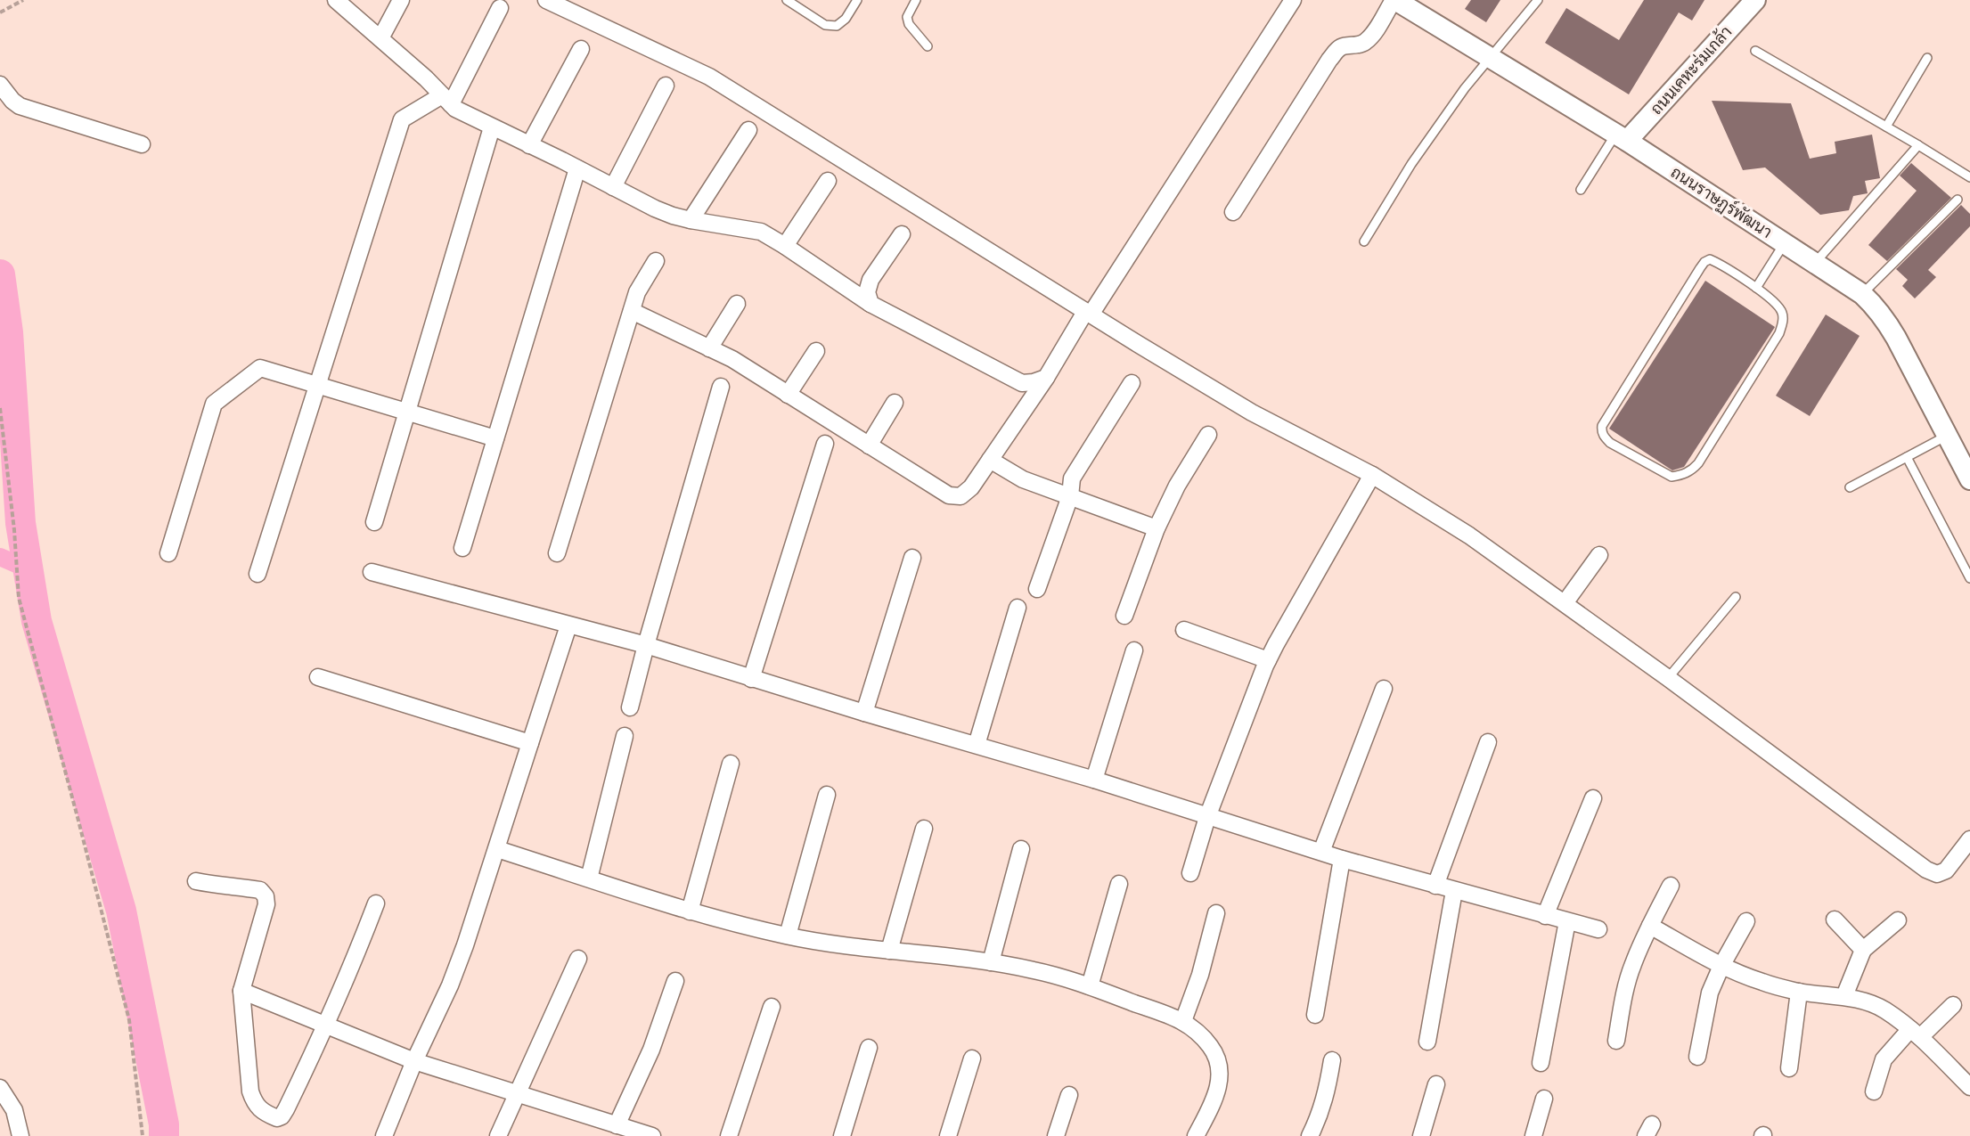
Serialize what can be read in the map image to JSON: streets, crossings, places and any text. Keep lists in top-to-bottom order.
{
  "streets": {
    "street": ["ถนนเคหะร่มเกล้า", "ถนนราษฏร์พัฒนา"]
  },
  "crossings": [
    ["ถนนเคหะร่มเกล้า", "ถนนราษฏร์พัฒนา"]
  ]
}
